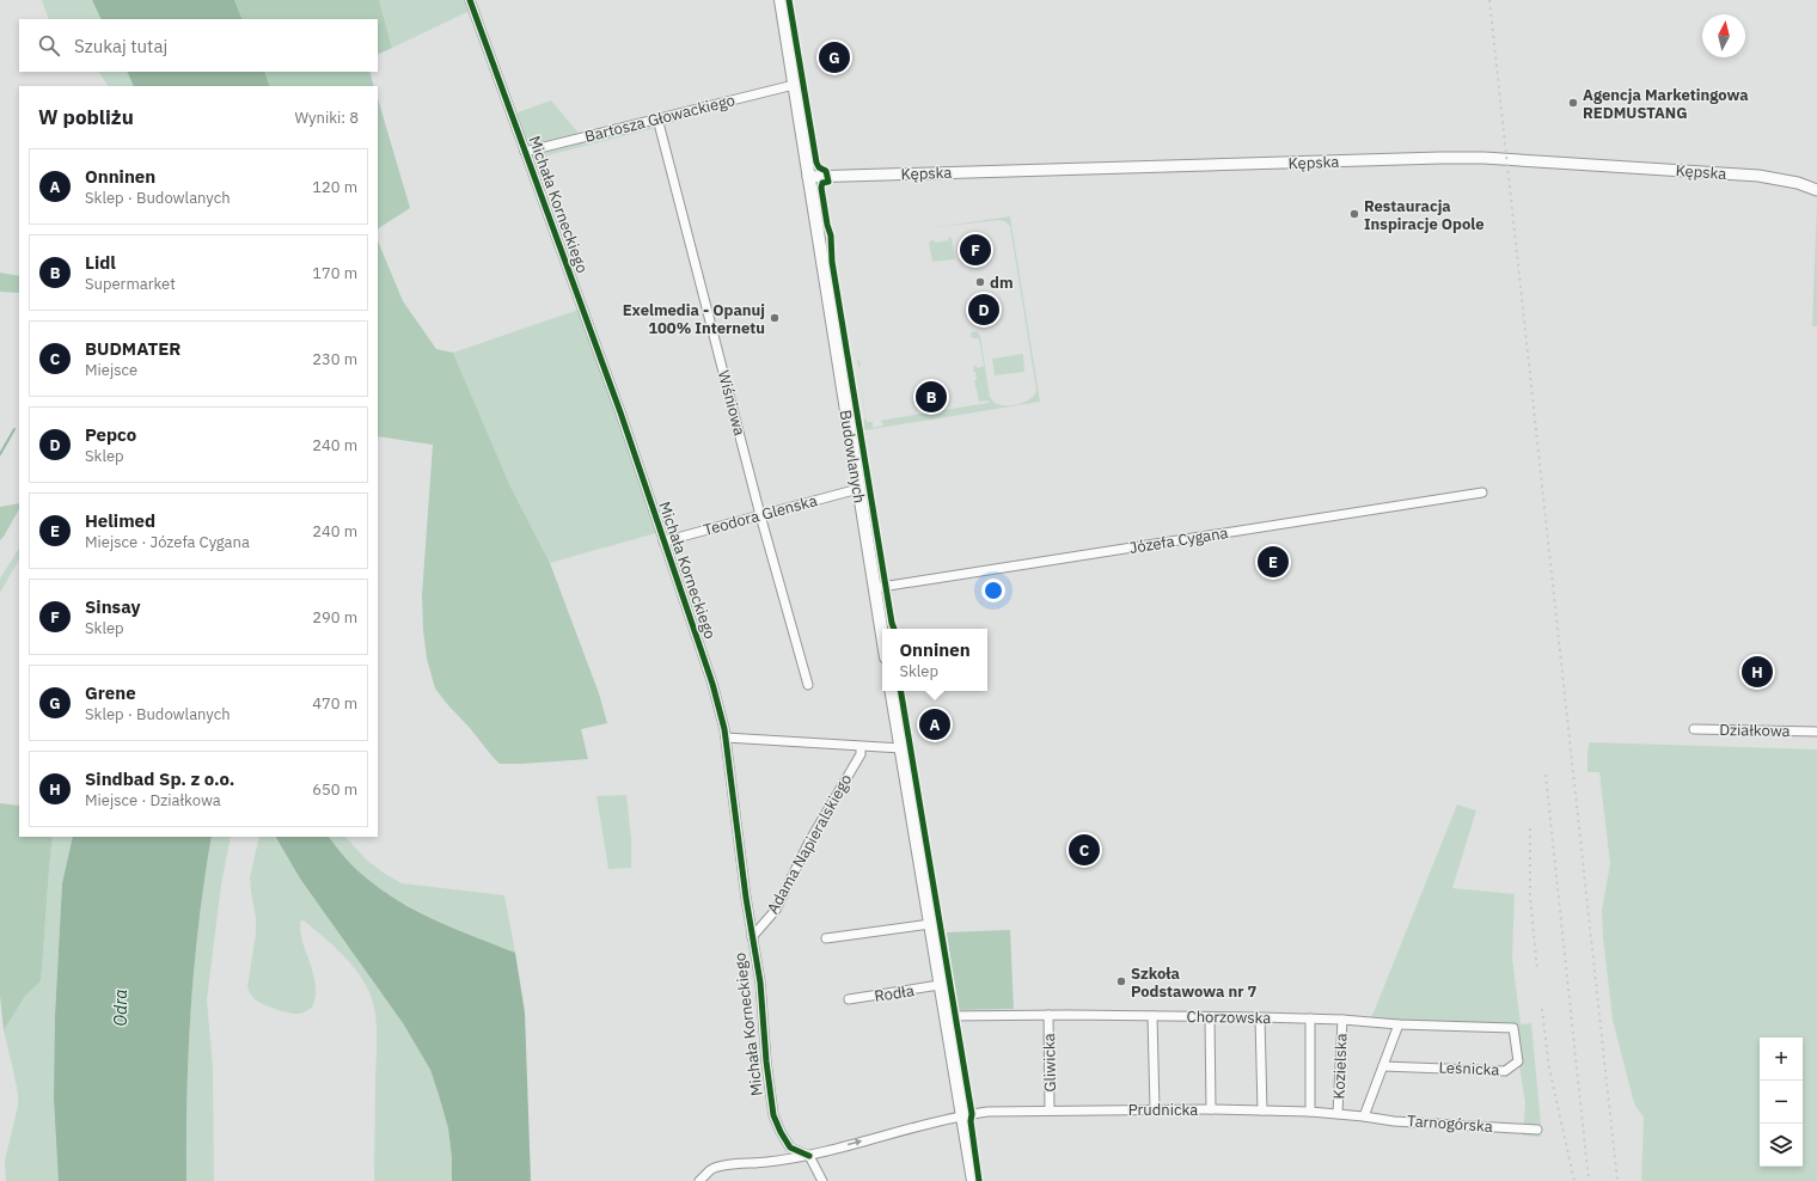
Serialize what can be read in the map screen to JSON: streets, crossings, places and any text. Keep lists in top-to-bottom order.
{
  "streets": {
    "main road": ["Budowlanych"],
    "street": [
      "Bartosza Głowackiego",
      "Kępska",
      "Michała Korneckiego",
      "Wiśniowa",
      "Teodora Glenska",
      "Józefa Cygana",
      "Działkowa",
      "Adama Napieralskiego",
      "Rodła",
      "Chorzowska",
      "Gliwicka",
      "Kozielska",
      "Leśnicka",
      "Prudnicka",
      "Tarnogórska"
    ]
  },
  "crossings": [
    ["Bartosza Głowackiego", "Michała Korneckiego"],
    ["Bartosza Głowackiego", "Wiśniowa"],
    ["Bartosza Głowackiego", "Budowlanych"],
    ["Kępska", "Budowlanych"],
    ["Michała Korneckiego", "Teodora Glenska"],
    ["Michała Korneckiego", "Adama Napieralskiego"],
    ["Michała Korneckiego", "Prudnicka"],
    ["Wiśniowa", "Teodora Glenska"],
    ["Budowlanych", "Teodora Glenska"],
    ["Budowlanych", "Józefa Cygana"],
    ["Chorzowska", "Gliwicka"],
    ["Chorzowska", "Kozielska"],
    ["Chorzowska", "Leśnicka"],
    ["Gliwicka", "Prudnicka"],
    ["Kozielska", "Prudnicka"],
    ["Prudnicka", "Tarnogórska"]
  ],
  "water": ["Odra"],
  "places": [
    "Agencja Marketingowa REDMUSTANG",
    "Restauracja Inspiracje Opole",
    "dm",
    "Exelmedia - Opanuj 100% Internetu",
    "Szkoła Podstawowa nr 7"
  ],
  "north": "top",
  "page": {
    "search": "Szukaj tutaj",
    "pins": [
      "G",
      "F",
      "D",
      "B",
      "E",
      "H",
      "A",
      "C"
    ],
    "heading": ["W pobliżu", "Wyniki: 8"],
    "list": [
      {
        "mark": "A",
        "name": "Onninen",
        "note": "Sklep · Budowlanych",
        "value": "120 m"
      },
      {
        "mark": "B",
        "name": "Lidl",
        "note": "Supermarket",
        "value": "170 m"
      },
      {
        "mark": "C",
        "name": "BUDMATER",
        "note": "Miejsce",
        "value": "230 m"
      },
      {
        "mark": "D",
        "name": "Pepco",
        "note": "Sklep",
        "value": "240 m"
      },
      {
        "mark": "E",
        "name": "Helimed",
        "note": "Miejsce · Józefa Cygana",
        "value": "240 m"
      },
      {
        "mark": "F",
        "name": "Sinsay",
        "note": "Sklep",
        "value": "290 m"
      },
      {
        "mark": "G",
        "name": "Grene",
        "note": "Sklep · Budowlanych",
        "value": "470 m"
      },
      {
        "mark": "H",
        "name": "Sindbad Sp. z o.o.",
        "note": "Miejsce · Działkowa",
        "value": "650 m"
      }
    ],
    "popup": ["Onninen", "Sklep"],
    "map_buttons": ["+", "−"]
  }
}
